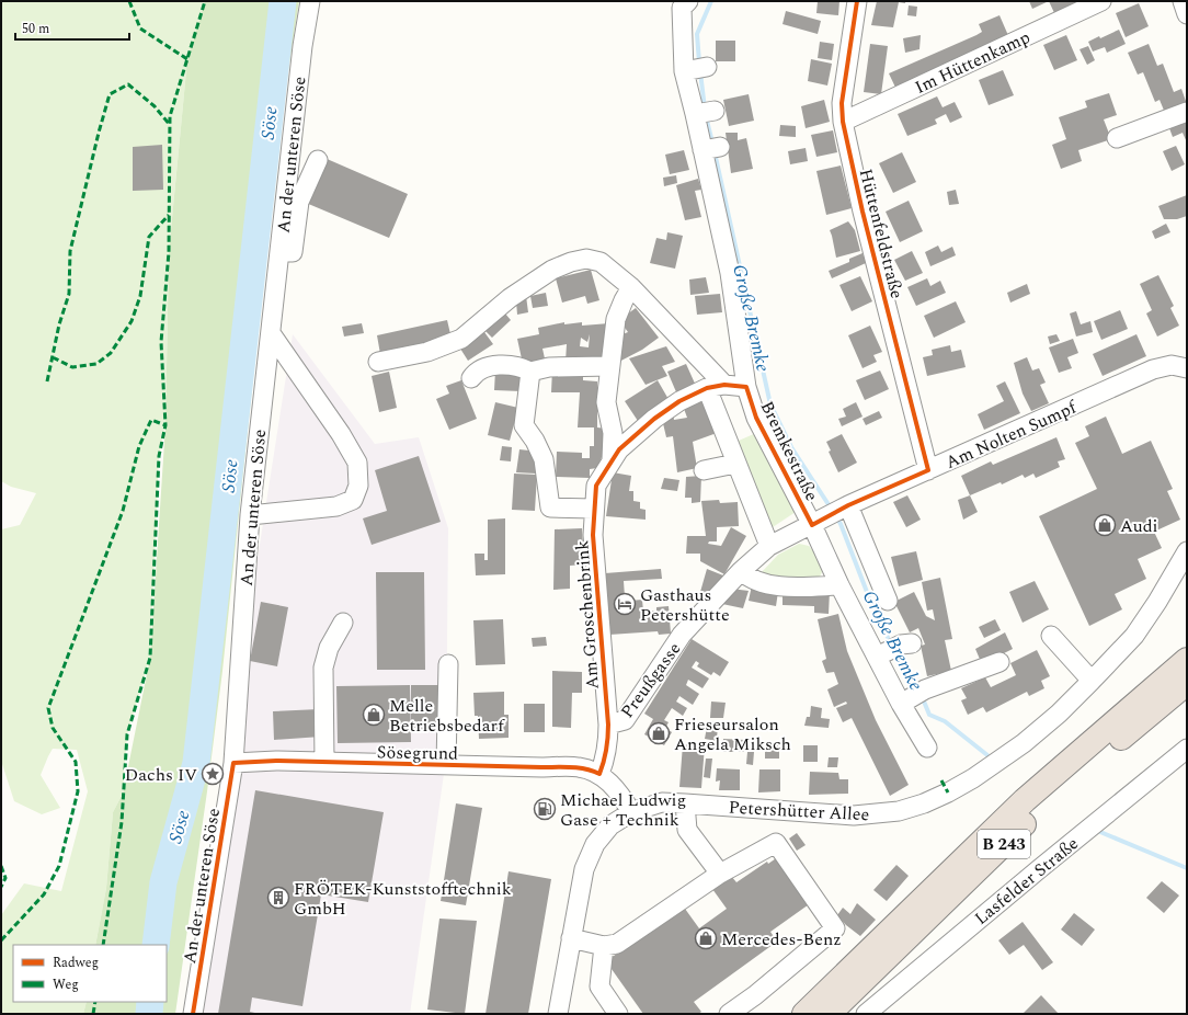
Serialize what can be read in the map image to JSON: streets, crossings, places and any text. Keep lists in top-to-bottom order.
{
  "streets": {
    "highway": ["B 243"],
    "street": [
      "Im Hüttenkamp",
      "An der unteren Söse",
      "Hüttenfeldstraße",
      "Am Nolten Sumpf",
      "Bremkestraße",
      "Am Groschenbrink",
      "Preußgasse",
      "Sösegrund",
      "Petershütter Allee",
      "Lasfelder Straße"
    ]
  },
  "crossings": [
    ["Im Hüttenkamp", "Hüttenfeldstraße"],
    ["An der unteren Söse", "Sösegrund"],
    ["Hüttenfeldstraße", "Am Nolten Sumpf"],
    ["Am Nolten Sumpf", "Bremkestraße"],
    ["Am Nolten Sumpf", "Preußgasse"],
    ["Am Groschenbrink", "Preußgasse"],
    ["Am Groschenbrink", "Sösegrund"],
    ["Sösegrund", "Petershütter Allee"]
  ],
  "water": ["Söse", "Große Bremke"],
  "places": {
    "shop": [
      "Audi",
      "Melle Betriebsbedarf",
      "Frieseursalon Angela Miksch",
      "Mercedes-Benz"
    ],
    "hotel": ["Gasthaus Petershütte"],
    "place": ["Dachs IV"],
    "fuel station": ["Michael Ludwig Gase + Technik"],
    "building": ["FRÖTEK-Kunststofftechnik GmbH"]
  },
  "legend": ["Radweg", "Weg"],
  "scale_bar": "50 m"
}
